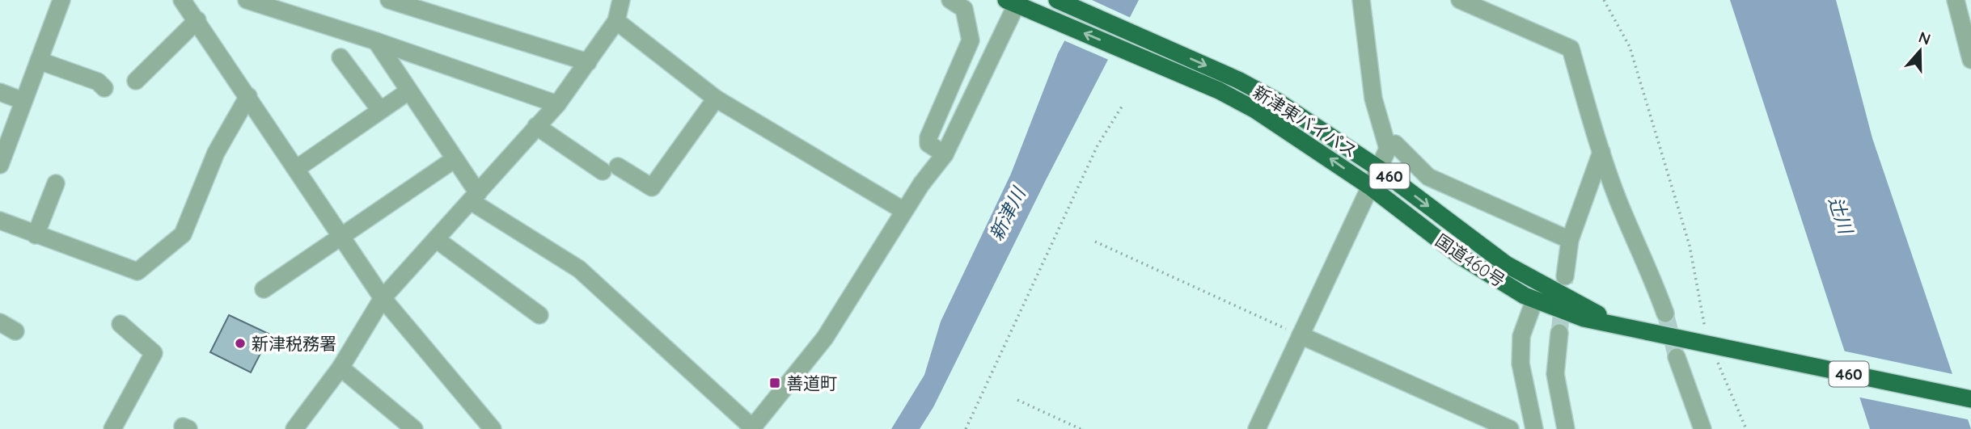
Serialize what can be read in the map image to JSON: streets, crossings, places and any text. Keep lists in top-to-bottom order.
{
  "streets": {
    "highway": ["新津東バイパス", "460", "国道460号"]
  },
  "crossings": [
    ["新津東バイパス", "国道460号"]
  ],
  "one_way": ["新津東バイパス", "国道460号"],
  "water": ["新津川", "辻川"],
  "places": {
    "other": ["新津税務署"],
    "transit": ["善道町"]
  },
  "north": "top"
}
